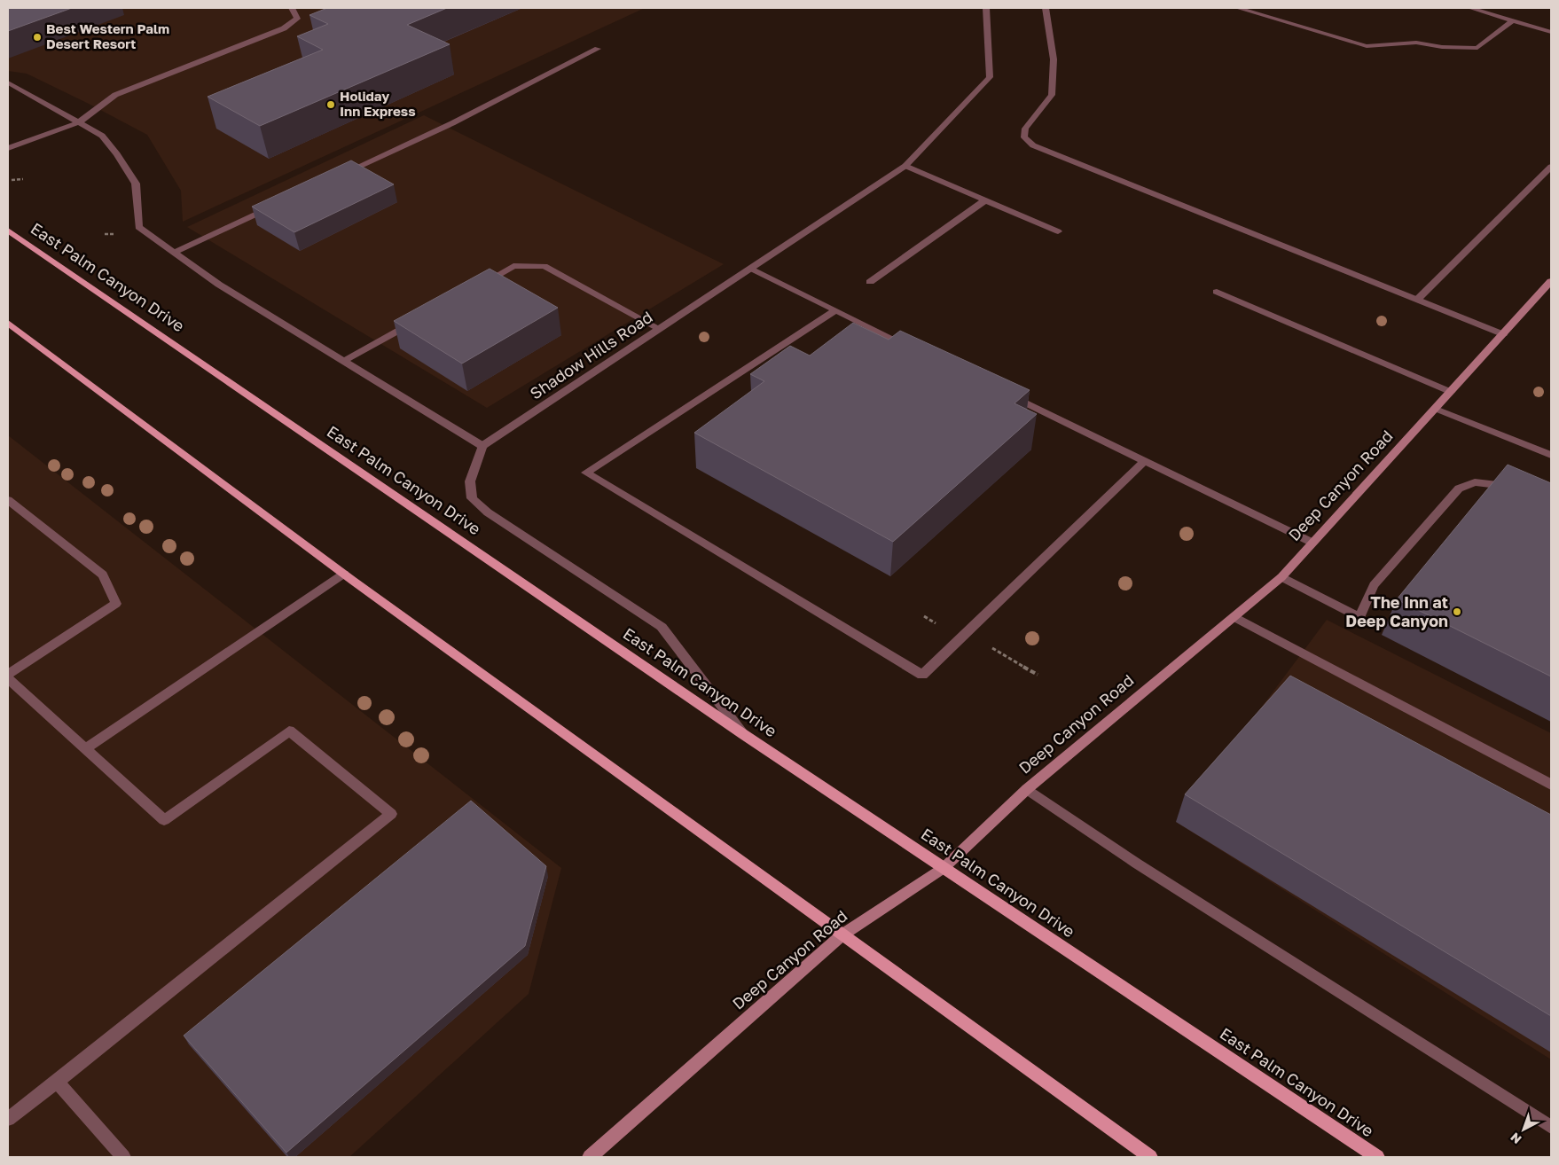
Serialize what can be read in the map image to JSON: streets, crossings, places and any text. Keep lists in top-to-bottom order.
{
  "streets": {
    "main road": ["East Palm Canyon Drive"],
    "street": ["Shadow Hills Road", "Deep Canyon Road"]
  },
  "crossings": [
    ["East Palm Canyon Drive", "Deep Canyon Road"]
  ],
  "places": ["Best Western Palm Desert Resort", "Holiday Inn Express", "The Inn at Deep Canyon"],
  "north": "bottom left"
}
